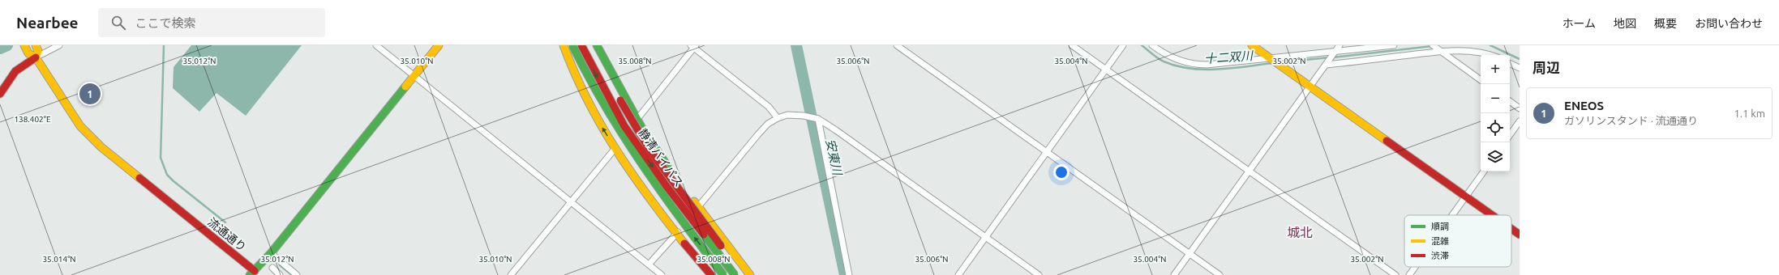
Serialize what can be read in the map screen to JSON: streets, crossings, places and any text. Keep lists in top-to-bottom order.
{
  "streets": {
    "main road": ["静清バイパス", "流通通り"]
  },
  "districts": ["城北"],
  "water": ["十二双川", "安東川"],
  "legend": ["順調", "混雑", "渋滞"],
  "page": {
    "header": "Nearbee",
    "search": "ここで検索",
    "nav": [
      "ホーム",
      "地図",
      "概要",
      "お問い合わせ"
    ],
    "heading": "周辺",
    "map_buttons": ["+", "−"],
    "pins": "1",
    "list": [
      {
        "mark": "1",
        "name": "ENEOS",
        "note": "ガソリンスタンド · 流通通り",
        "value": "1.1 km"
      }
    ]
  },
  "coordinates": [
    "35.010°N",
    "35.008°N",
    "35.006°N",
    "35.004°N",
    "35.002°N",
    "35.012°N",
    "138.402°E",
    "35.014°N"
  ]
}
